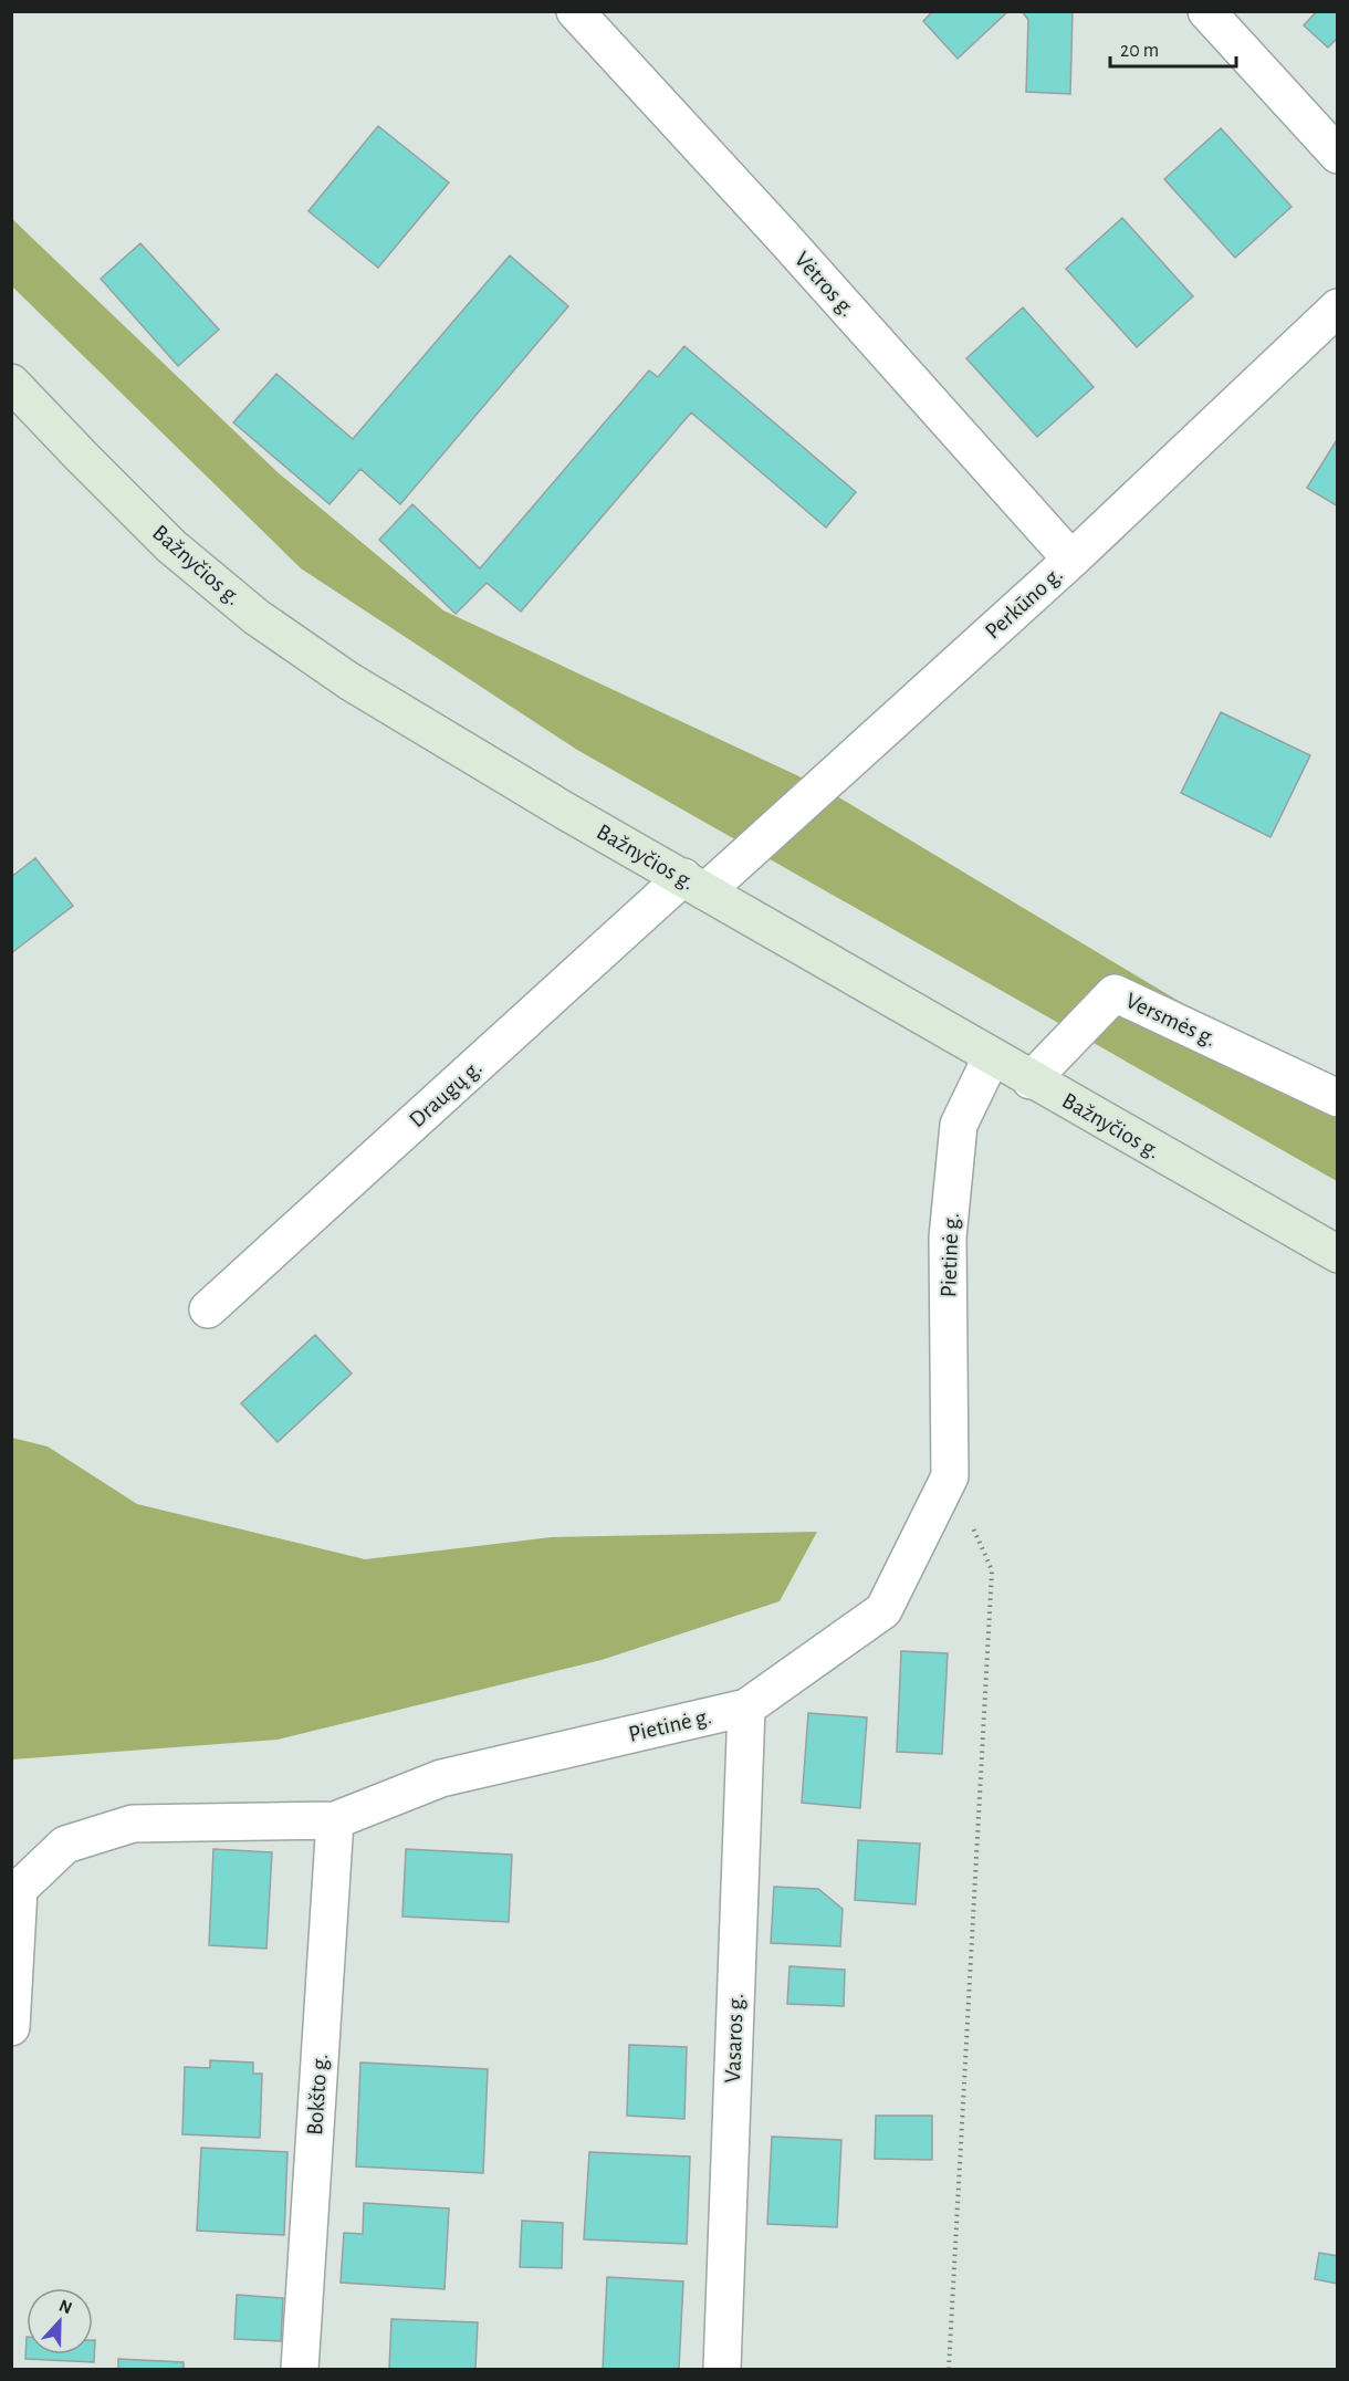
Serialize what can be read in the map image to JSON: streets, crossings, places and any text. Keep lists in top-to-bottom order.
{
  "streets": {
    "main road": ["Bažnyčios g."],
    "street": [
      "Vėtros g.",
      "Perkūno g.",
      "Versmės g.",
      "Draugų g.",
      "Pietinė g.",
      "Vasaros g.",
      "Bokšto g."
    ]
  },
  "crossings": [
    ["Vėtros g.", "Perkūno g."],
    ["Bažnyčios g.", "Perkūno g."],
    ["Bažnyčios g.", "Versmės g."],
    ["Bažnyčios g.", "Draugų g."],
    ["Bažnyčios g.", "Pietinė g."],
    ["Perkūno g.", "Draugų g."],
    ["Pietinė g.", "Vasaros g."],
    ["Pietinė g.", "Bokšto g."]
  ],
  "scale_bar": "20 m",
  "north": "top"
}
